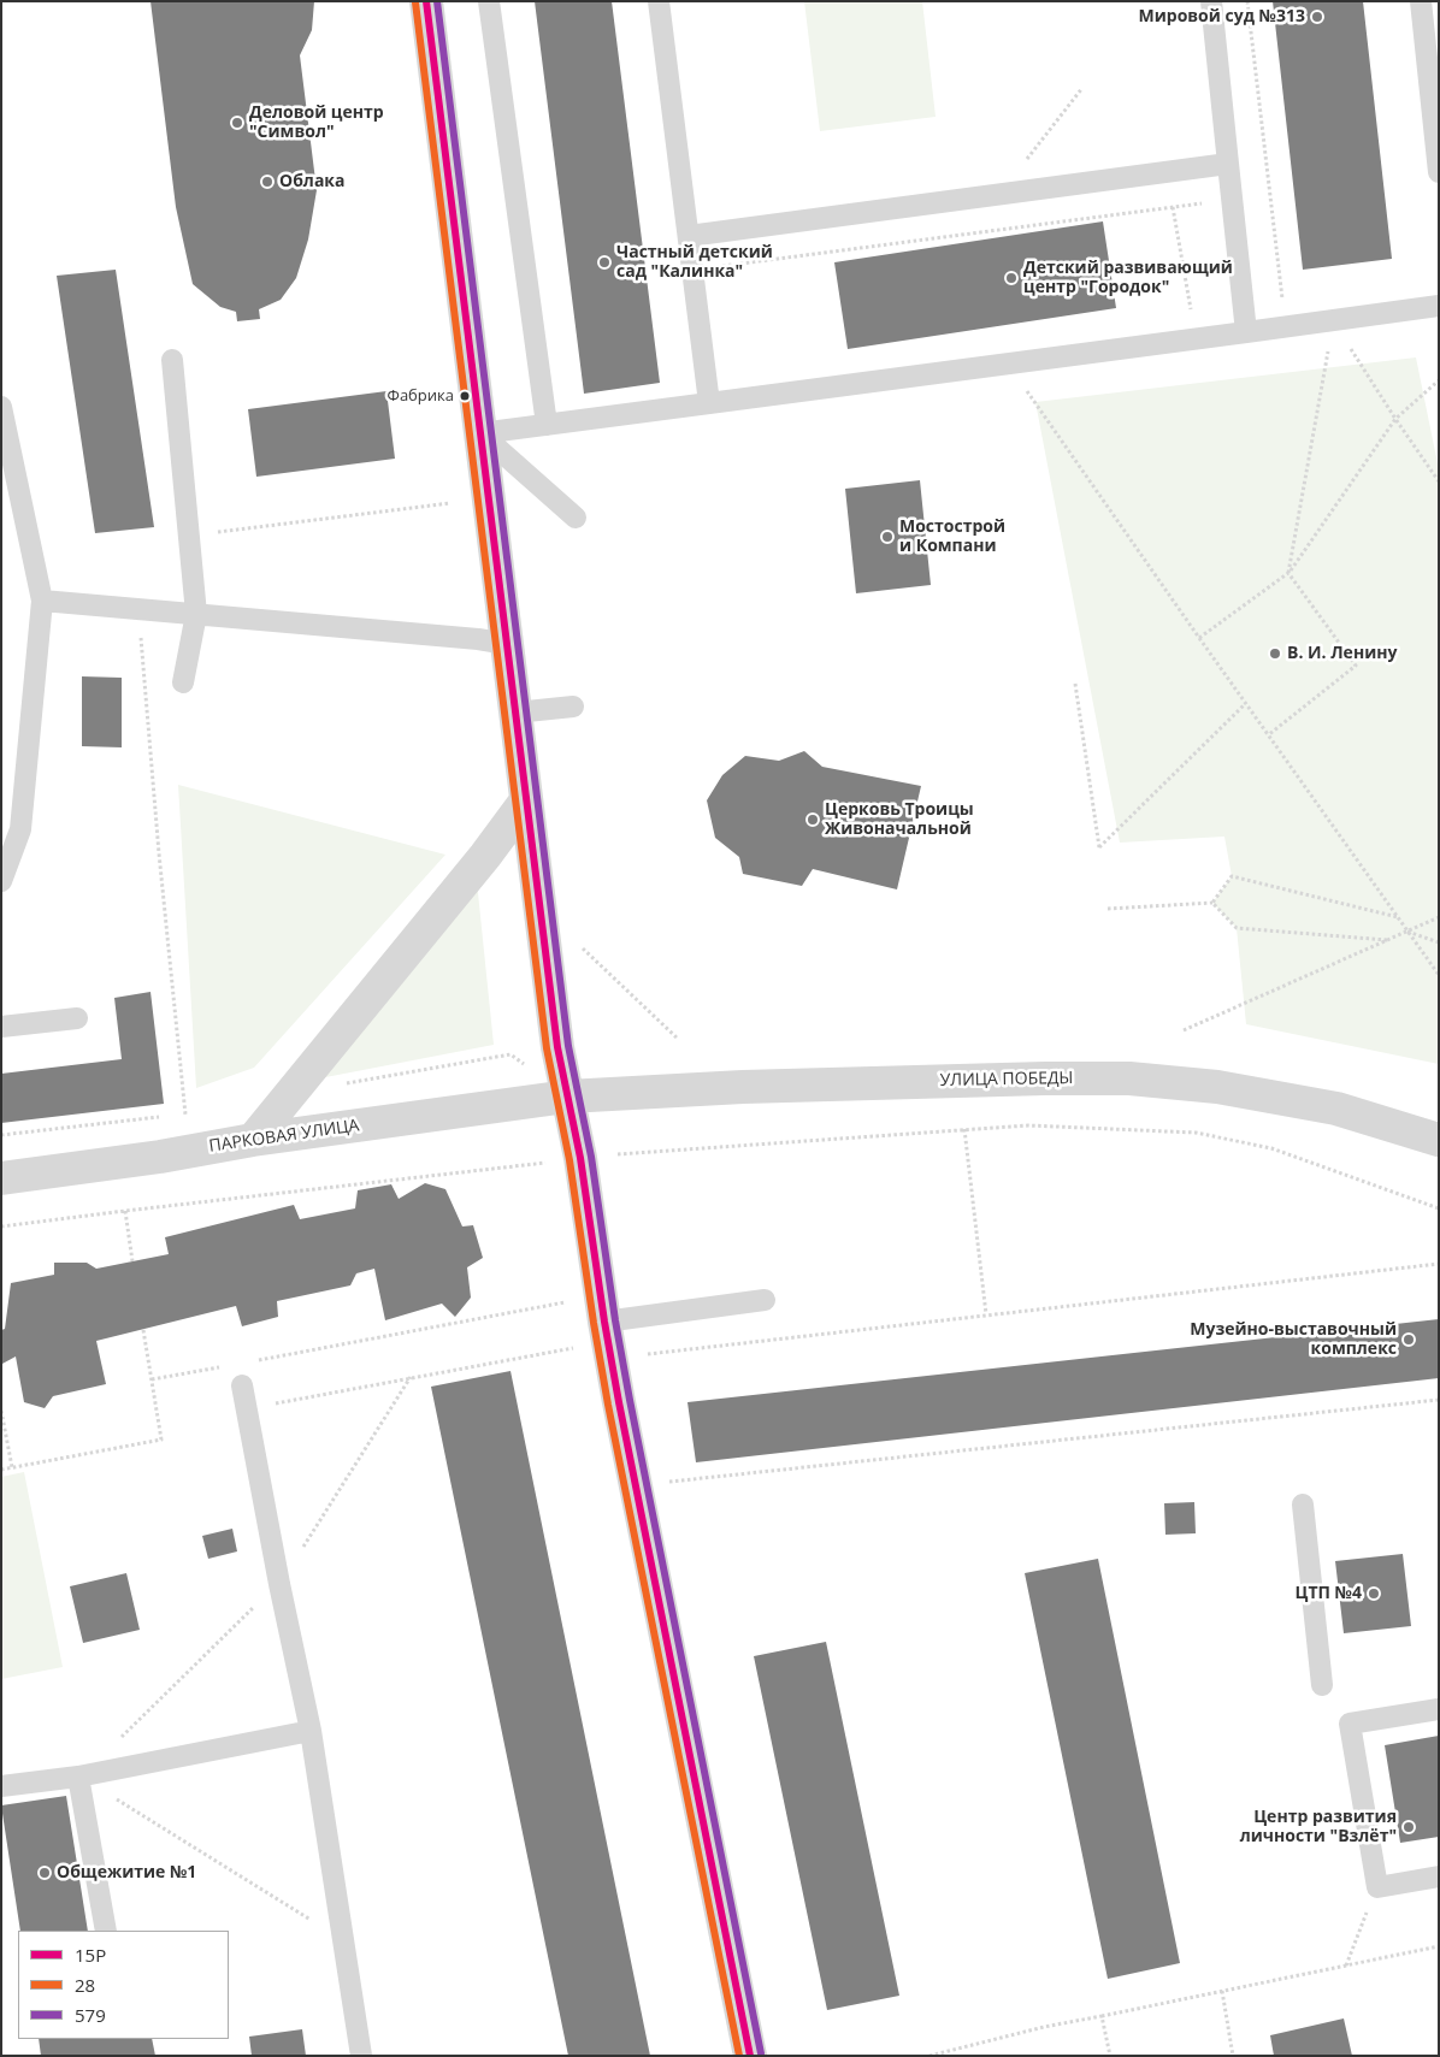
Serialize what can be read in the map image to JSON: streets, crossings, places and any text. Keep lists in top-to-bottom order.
{
  "streets": {
    "street": ["УЛИЦА ПОБЕДЫ", "ПАРКОВАЯ УЛИЦА"]
  },
  "crossings": [
    ["УЛИЦА ПОБЕДЫ", "ПАРКОВАЯ УЛИЦА"]
  ],
  "places": [
    "Мировой суд №313",
    "Деловой центр \"Символ\"",
    "Облака",
    "Частный детский сад \"Калинка\"",
    "Детский развивающий центр \"Городок\"",
    "Фабрика",
    "Мостострой и Компани",
    "В. И. Ленину",
    "Церковь Троицы Живоначальной",
    "Музейно-выставочный комплекс",
    "ЦТП №4",
    "Центр развития личности \"Взлёт\"",
    "Общежитие №1"
  ],
  "lines": ["transit line 15Р", "transit line 579", "transit line 28"],
  "legend": ["15Р", "28", "579"]
}
